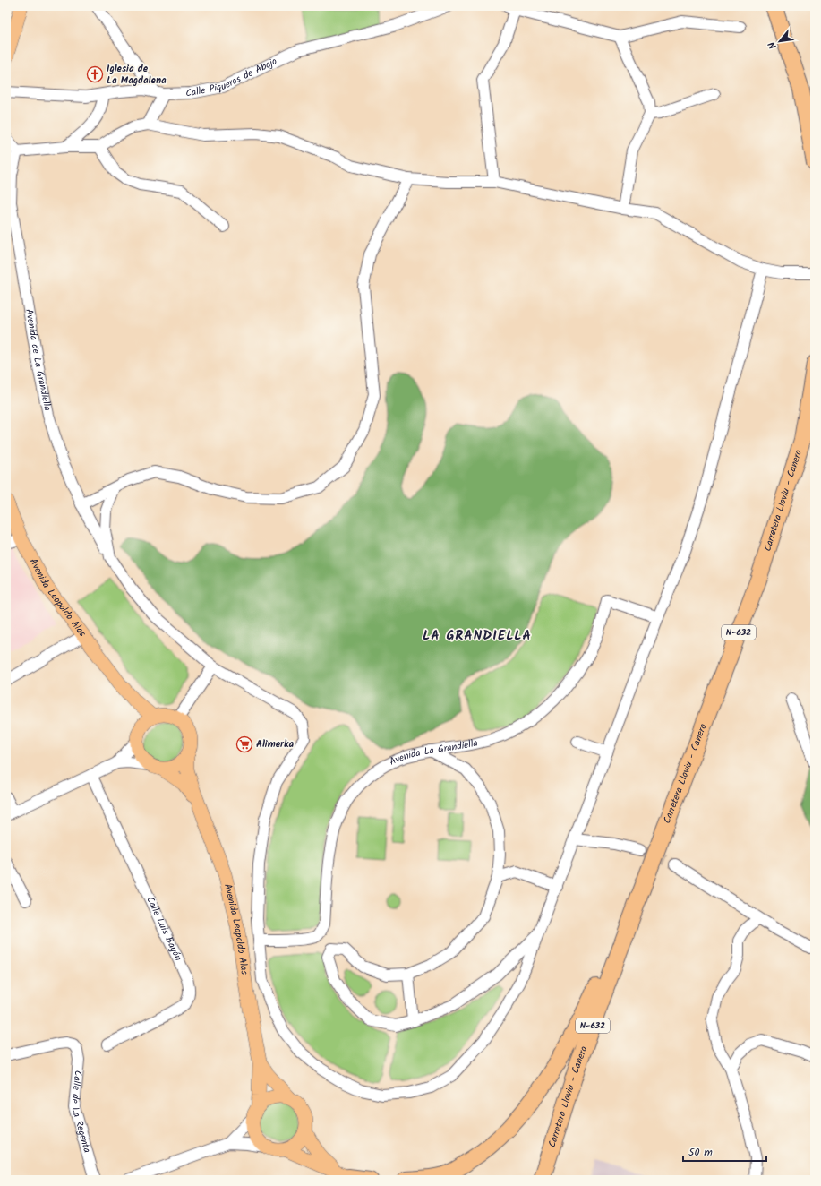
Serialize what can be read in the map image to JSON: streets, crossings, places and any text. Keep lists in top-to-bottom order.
{
  "streets": {
    "highway": ["Carretera Lloviu - Canero", "N-632"],
    "main road": ["Avenida Leopoldo Alas"],
    "street": [
      "Calle Piqueros de Abajo",
      "Avenida de La Grandiella",
      "Avenida La Grandiella",
      "Calle Luis Bayón",
      "Calle de La Regenta"
    ]
  },
  "crossings": [
    ["Avenida de La Grandiella", "Avenida La Grandiella"]
  ],
  "districts": ["LA GRANDIELLA"],
  "places": {
    "church": ["Iglesia de La Magdalena"],
    "supermarket": ["Alimerka"]
  },
  "scale_bar": "50 m",
  "north": "bottom left"
}
